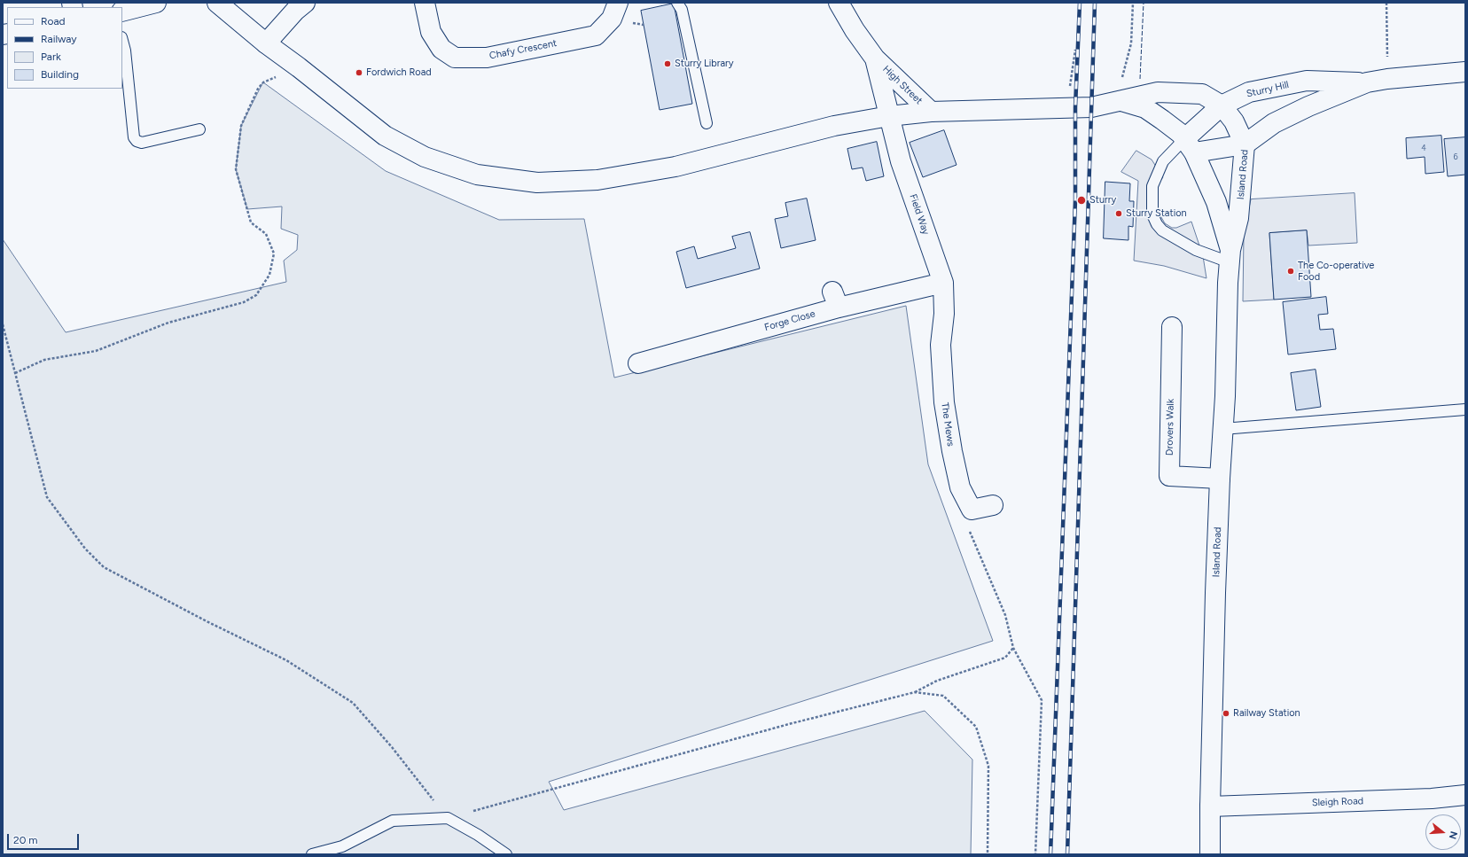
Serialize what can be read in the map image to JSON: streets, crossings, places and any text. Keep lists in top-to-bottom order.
{
  "streets": {
    "main road": [
      "Chafy Crescent",
      "High Street",
      "Sturry Hill",
      "Island Road",
      "Field Way",
      "Forge Close",
      "The Mews",
      "Drovers Walk",
      "Sleigh Road"
    ]
  },
  "crossings": [
    ["High Street", "Island Road"],
    ["High Street", "Field Way"],
    ["Sturry Hill", "Island Road"],
    ["Island Road", "Field Way"],
    ["Island Road", "Drovers Walk"],
    ["Island Road", "Sleigh Road"],
    ["Field Way", "Forge Close"],
    ["Field Way", "The Mews"]
  ],
  "places": [
    "Sturry Library",
    "Fordwich Road",
    "Sturry",
    "Sturry Station",
    "The Co-operative Food",
    "Railway Station"
  ],
  "house_numbers": ["4", "6"],
  "legend": [
    "Road",
    "Railway",
    "Park",
    "Building"
  ],
  "scale_bar": "20 m",
  "north": "right"
}
